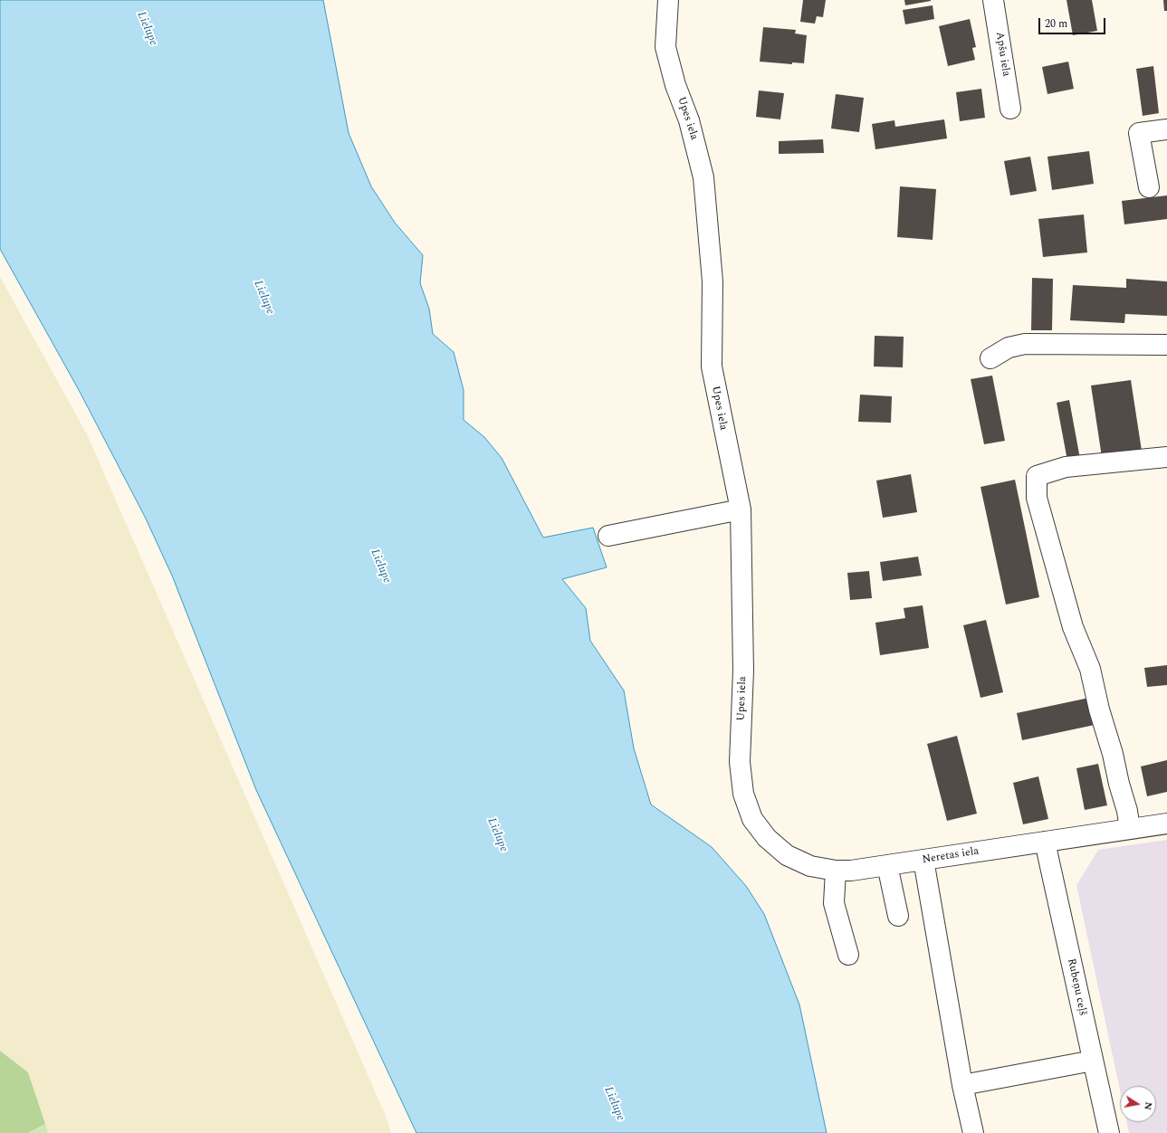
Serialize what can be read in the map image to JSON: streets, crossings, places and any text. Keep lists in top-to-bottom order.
{
  "streets": {
    "street": [
      "Apšu iela",
      "Upes iela",
      "Neretas iela",
      "Rubeņu ceļš"
    ]
  },
  "crossings": [
    ["Upes iela", "Neretas iela"],
    ["Neretas iela", "Rubeņu ceļš"]
  ],
  "water": ["Lielupe"],
  "scale_bar": "20 m",
  "north": "right"
}
